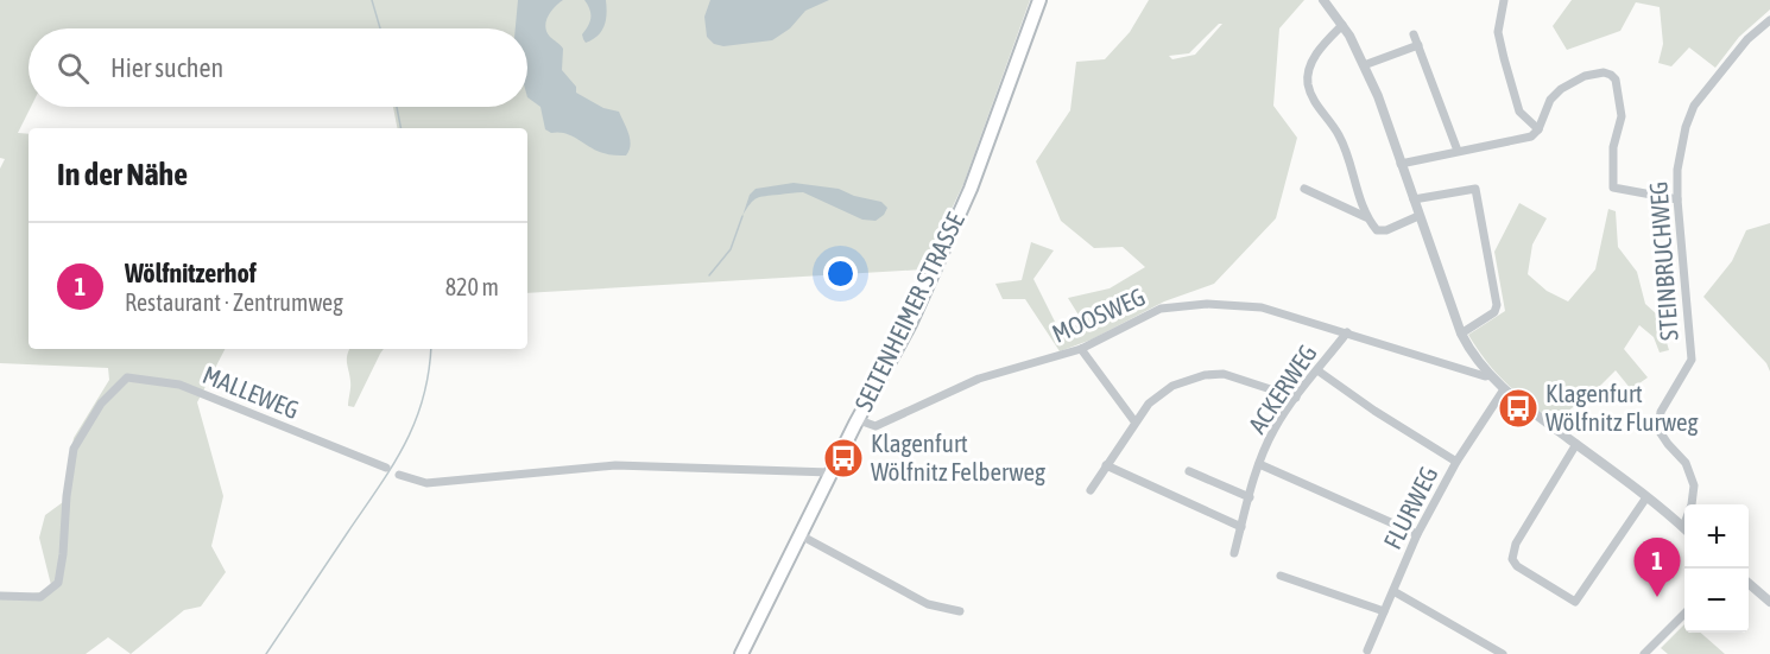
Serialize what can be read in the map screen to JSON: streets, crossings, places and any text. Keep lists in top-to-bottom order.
{
  "streets": {
    "main road": ["SELTENHEIMER STRASSE"],
    "street": [
      "STEINBRUCHWEG",
      "MOOSWEG",
      "ACKERWEG",
      "MALLEWEG",
      "FLURWEG"
    ]
  },
  "crossings": [
    ["SELTENHEIMER STRASSE", "MOOSWEG"],
    ["MOOSWEG", "ACKERWEG"]
  ],
  "places": {
    "bus stop": ["Klagenfurt Wölfnitz Flurweg", "Klagenfurt Wölfnitz Felberweg"]
  },
  "page": {
    "search": "Hier suchen",
    "heading": "In der Nähe",
    "list": [
      {
        "mark": "1",
        "name": "Wölfnitzerhof",
        "note": "Restaurant · Zentrumweg",
        "value": "820 m"
      }
    ],
    "map_buttons": ["+", "−"],
    "pins": "1"
  }
}
